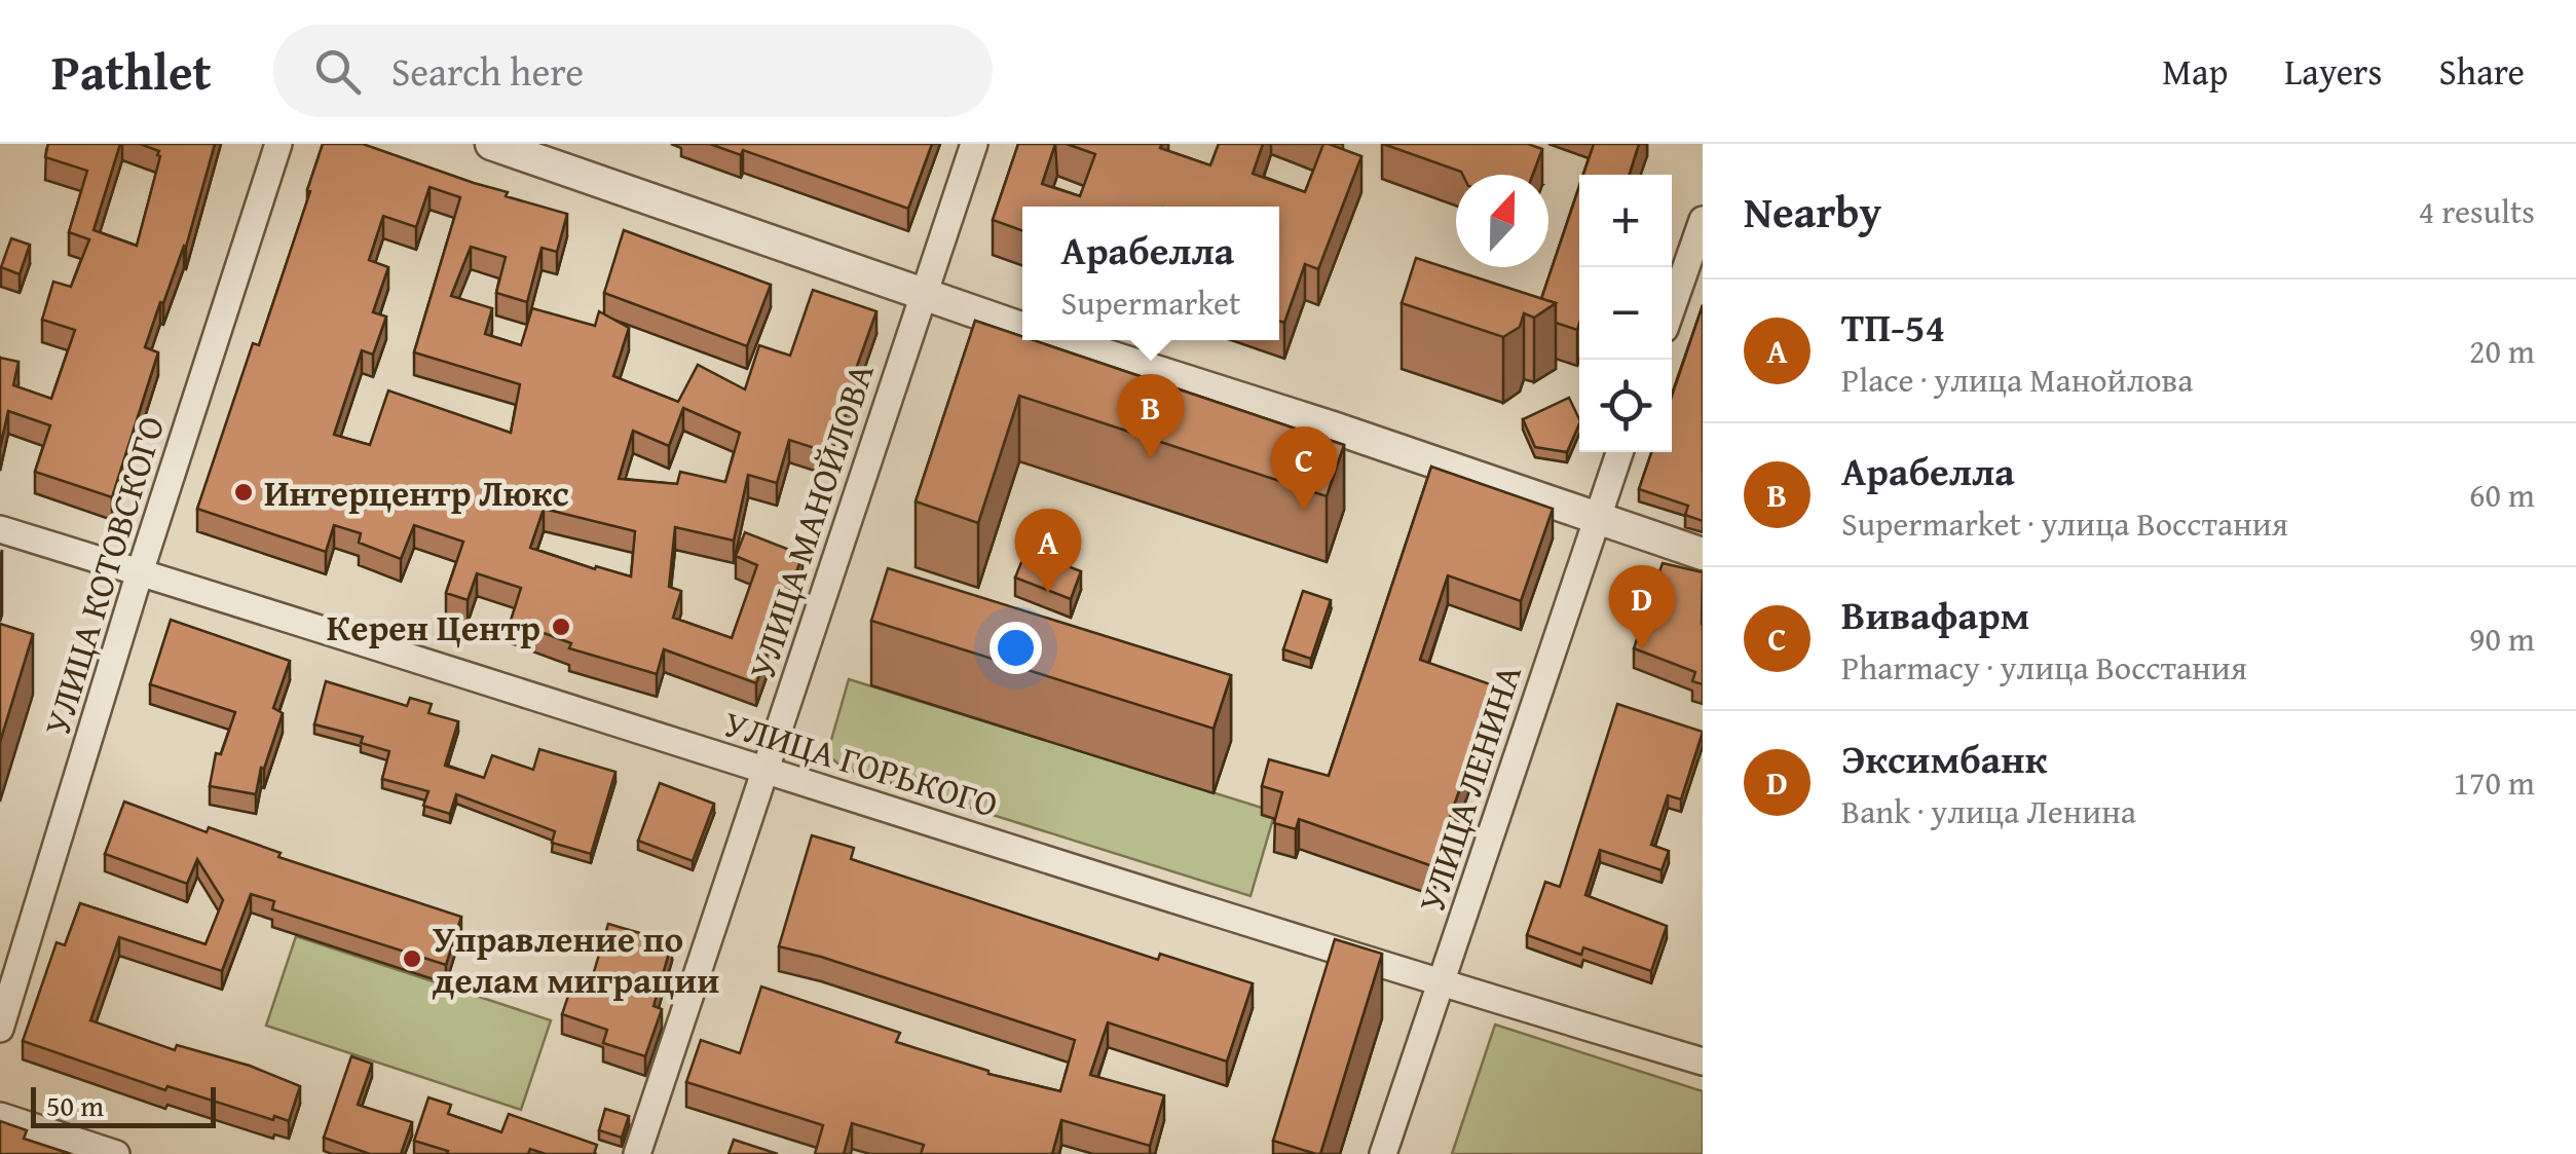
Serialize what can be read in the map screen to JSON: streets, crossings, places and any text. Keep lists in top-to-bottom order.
{
  "streets": {
    "street": [
      "УЛИЦА МАНОЙЛОВА",
      "УЛИЦА КОТОВСКОГО",
      "УЛИЦА ГОРЬКОГО",
      "УЛИЦА ЛЕНИНА"
    ]
  },
  "crossings": [
    ["УЛИЦА МАНОЙЛОВА", "УЛИЦА ГОРЬКОГО"],
    ["УЛИЦА КОТОВСКОГО", "УЛИЦА ГОРЬКОГО"],
    ["УЛИЦА ГОРЬКОГО", "УЛИЦА ЛЕНИНА"]
  ],
  "places": ["Интерцентр Люкс", "Керен Центр", "Управление по делам миграции"],
  "scale_bar": "50 m",
  "north": "top",
  "page": {
    "header": "Pathlet",
    "search": "Search here",
    "nav": ["Map", "Layers", "Share"],
    "heading": ["Nearby", "4 results"],
    "map_buttons": ["+", "−"],
    "popup": ["Арабелла", "Supermarket"],
    "list": [
      {
        "mark": "A",
        "name": "ТП-54",
        "note": "Place · улица Манойлова",
        "value": "20 m"
      },
      {
        "mark": "B",
        "name": "Арабелла",
        "note": "Supermarket · улица Восстания",
        "value": "60 m"
      },
      {
        "mark": "C",
        "name": "Вивафарм",
        "note": "Pharmacy · улица Восстания",
        "value": "90 m"
      },
      {
        "mark": "D",
        "name": "Эксимбанк",
        "note": "Bank · улица Ленина",
        "value": "170 m"
      }
    ],
    "pins": [
      "B",
      "C",
      "A",
      "D"
    ],
    "scale": "50 m"
  }
}
